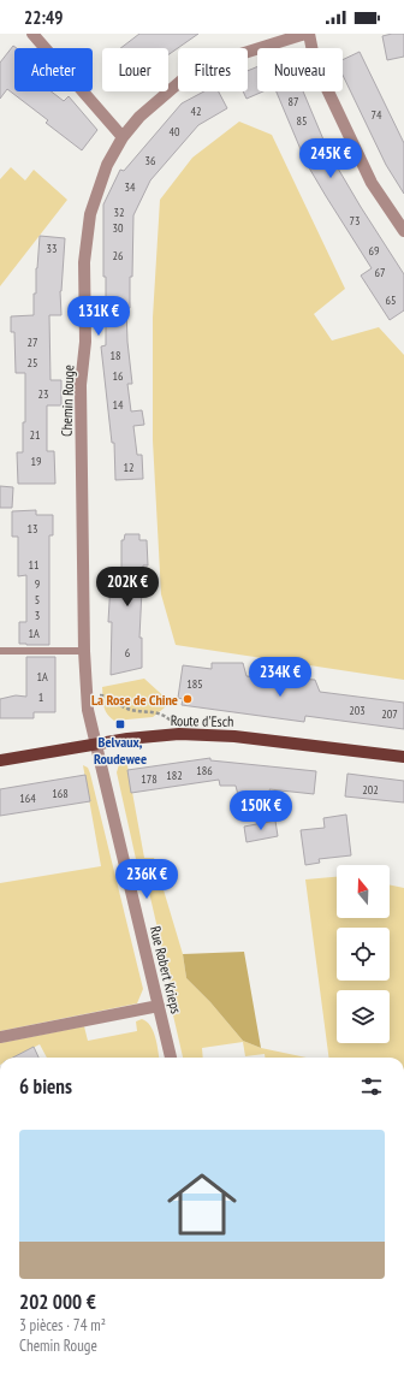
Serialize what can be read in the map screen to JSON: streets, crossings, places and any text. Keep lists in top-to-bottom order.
{
  "streets": {
    "main road": ["Route d'Esch"],
    "street": ["Chemin Rouge", "Rue Robert Krieps"]
  },
  "crossings": [
    ["Chemin Rouge", "Route d'Esch"],
    ["Chemin Rouge", "Rue Robert Krieps"],
    ["Route d'Esch", "Rue Robert Krieps"]
  ],
  "places": {
    "other": ["La Rose de Chine"],
    "transit": ["Belvaux, Roudewee"]
  },
  "house_numbers": [
    "87",
    "42",
    "74",
    "85",
    "40",
    "36",
    "34",
    "32",
    "73",
    "30",
    "33",
    "69",
    "26",
    "67",
    "65",
    "27",
    "18",
    "25",
    "16",
    "23",
    "14",
    "21",
    "19",
    "12",
    "13",
    "11",
    "9",
    "5",
    "3",
    "1A",
    "6",
    "1A",
    "185",
    "1",
    "203",
    "207",
    "186",
    "182",
    "178",
    "202",
    "168",
    "164"
  ],
  "north": "top",
  "page": {
    "status": "22:49",
    "chip": [
      "Acheter",
      "Louer",
      "Filtres",
      "Nouveau"
    ],
    "price": [
      "245K €",
      "131K €",
      "202K €",
      "234K €",
      "150K €",
      "236K €"
    ],
    "heading": "6 biens",
    "list": [
      {
        "name": "202 000 €",
        "note": "3 pièces · 74 m² · Chemin Rouge"
      }
    ]
  }
}
